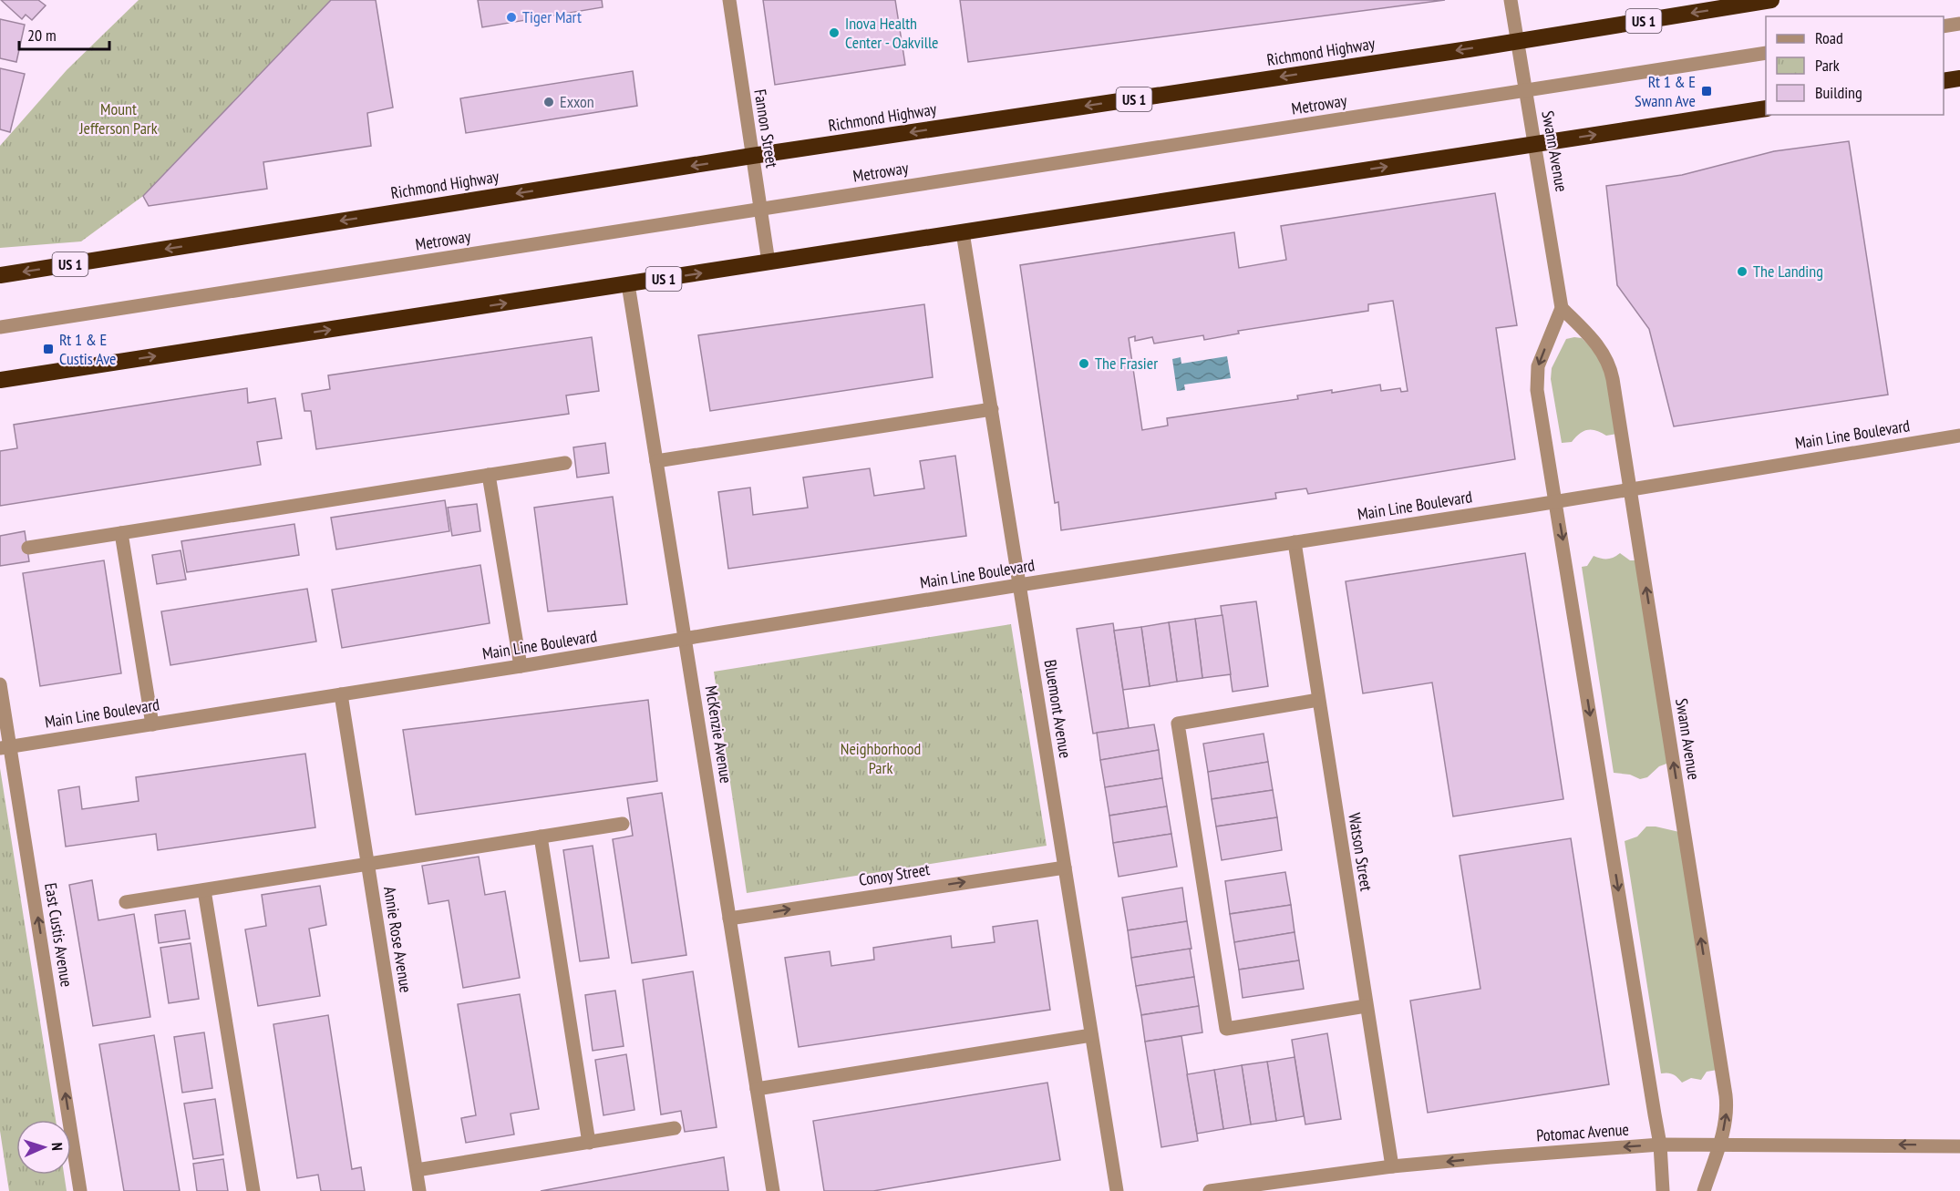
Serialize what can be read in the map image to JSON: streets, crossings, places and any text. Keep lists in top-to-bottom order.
{
  "streets": {
    "highway": ["US 1", "Richmond Highway"],
    "street": [
      "Metroway",
      "Fannon Street",
      "Swann Avenue",
      "Main Line Boulevard",
      "Bluemont Avenue",
      "McKenzie Avenue",
      "Watson Street",
      "Conoy Street",
      "East Custis Avenue",
      "Annie Rose Avenue",
      "Potomac Avenue"
    ]
  },
  "crossings": [
    ["US 1", "Fannon Street"],
    ["US 1", "Swann Avenue"],
    ["US 1", "Bluemont Avenue"],
    ["US 1", "McKenzie Avenue"],
    ["Richmond Highway", "Fannon Street"],
    ["Richmond Highway", "Swann Avenue"],
    ["Metroway", "Fannon Street"],
    ["Metroway", "Swann Avenue"],
    ["Swann Avenue", "Main Line Boulevard"],
    ["Swann Avenue", "Potomac Avenue"],
    ["Main Line Boulevard", "Bluemont Avenue"],
    ["Main Line Boulevard", "McKenzie Avenue"],
    ["Main Line Boulevard", "Watson Street"],
    ["Main Line Boulevard", "East Custis Avenue"],
    ["Main Line Boulevard", "Annie Rose Avenue"],
    ["Bluemont Avenue", "Conoy Street"],
    ["McKenzie Avenue", "Conoy Street"],
    ["Watson Street", "Potomac Avenue"]
  ],
  "one_way": ["Conoy Street", "East Custis Avenue", "Potomac Avenue"],
  "parks": ["Mount Jefferson Park", "Neighborhood Park"],
  "places": {
    "other": [
      "Tiger Mart",
      "Inova Health Center - Oakville",
      "Exxon",
      "The Landing",
      "The Frasier"
    ],
    "transit": ["Rt 1 & E Swann Ave", "Rt 1 & E Custis Ave"]
  },
  "legend": ["Road", "Park", "Building"],
  "scale_bar": "20 m",
  "north": "right"
}
